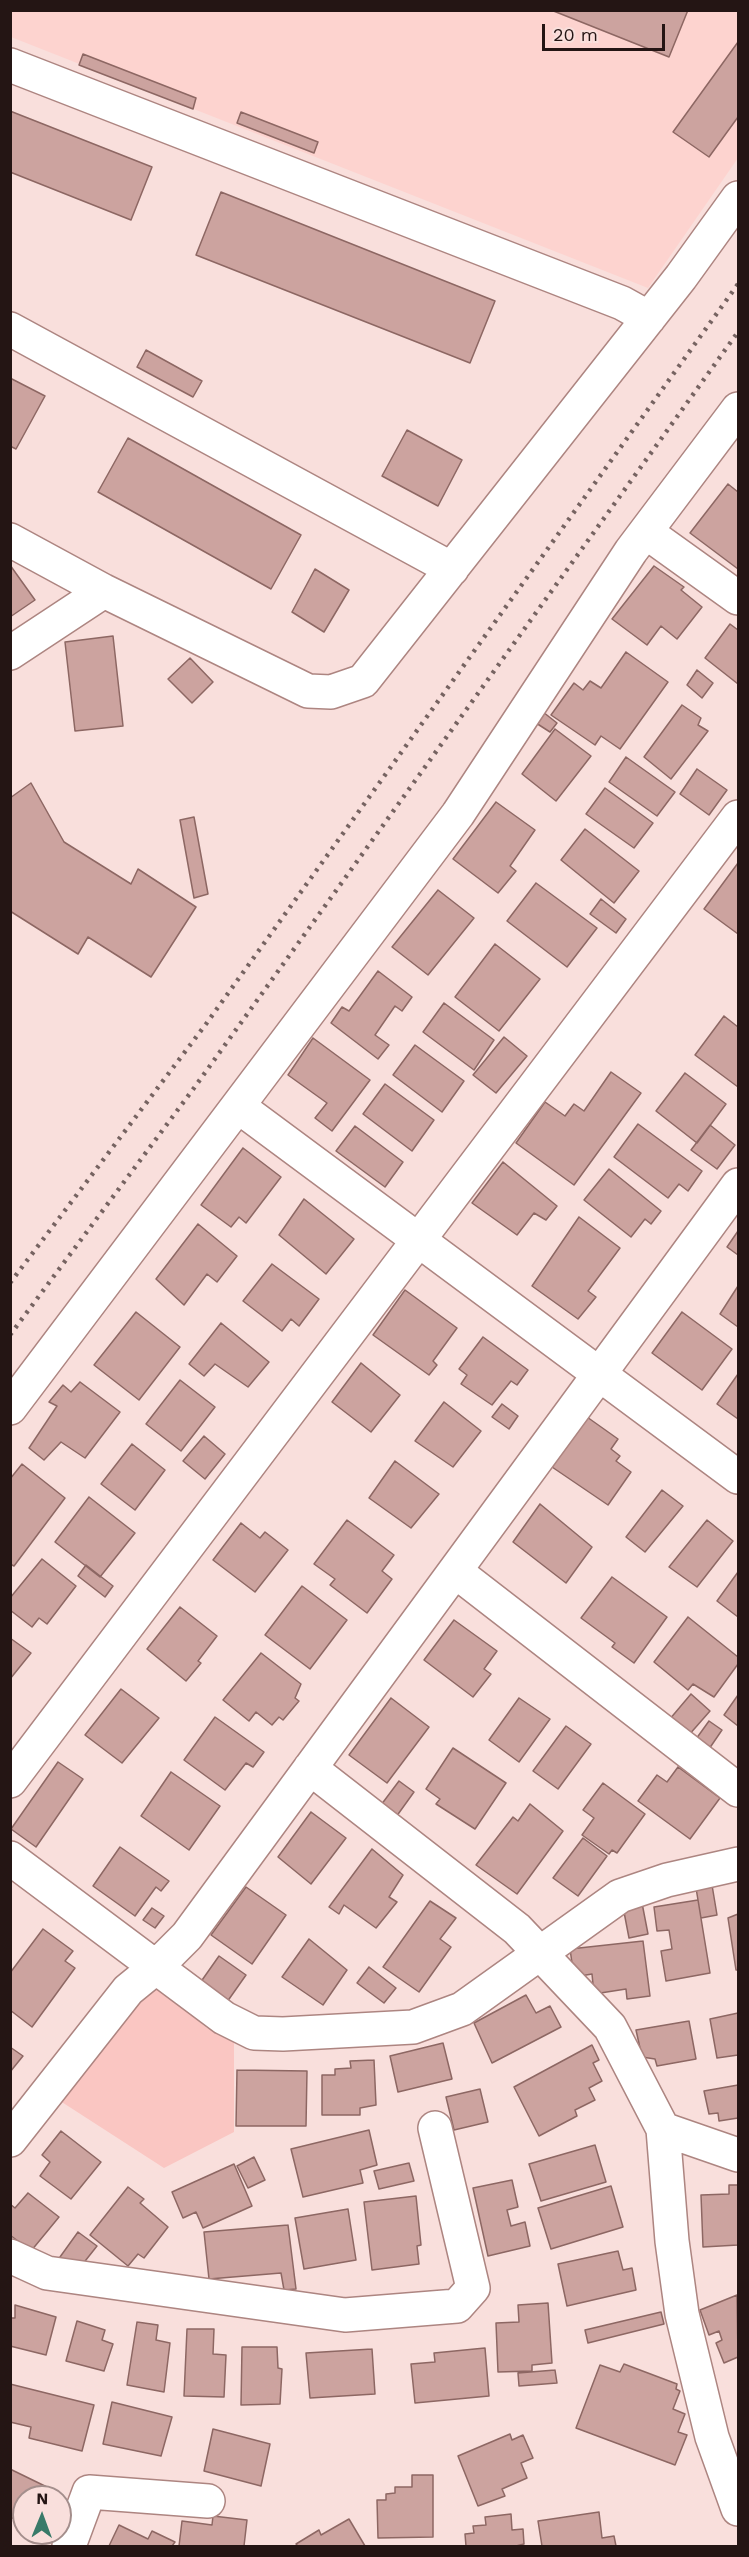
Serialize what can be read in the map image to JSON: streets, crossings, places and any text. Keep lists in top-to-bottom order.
{
  "scale_bar": "20 m",
  "north": "top"
}
